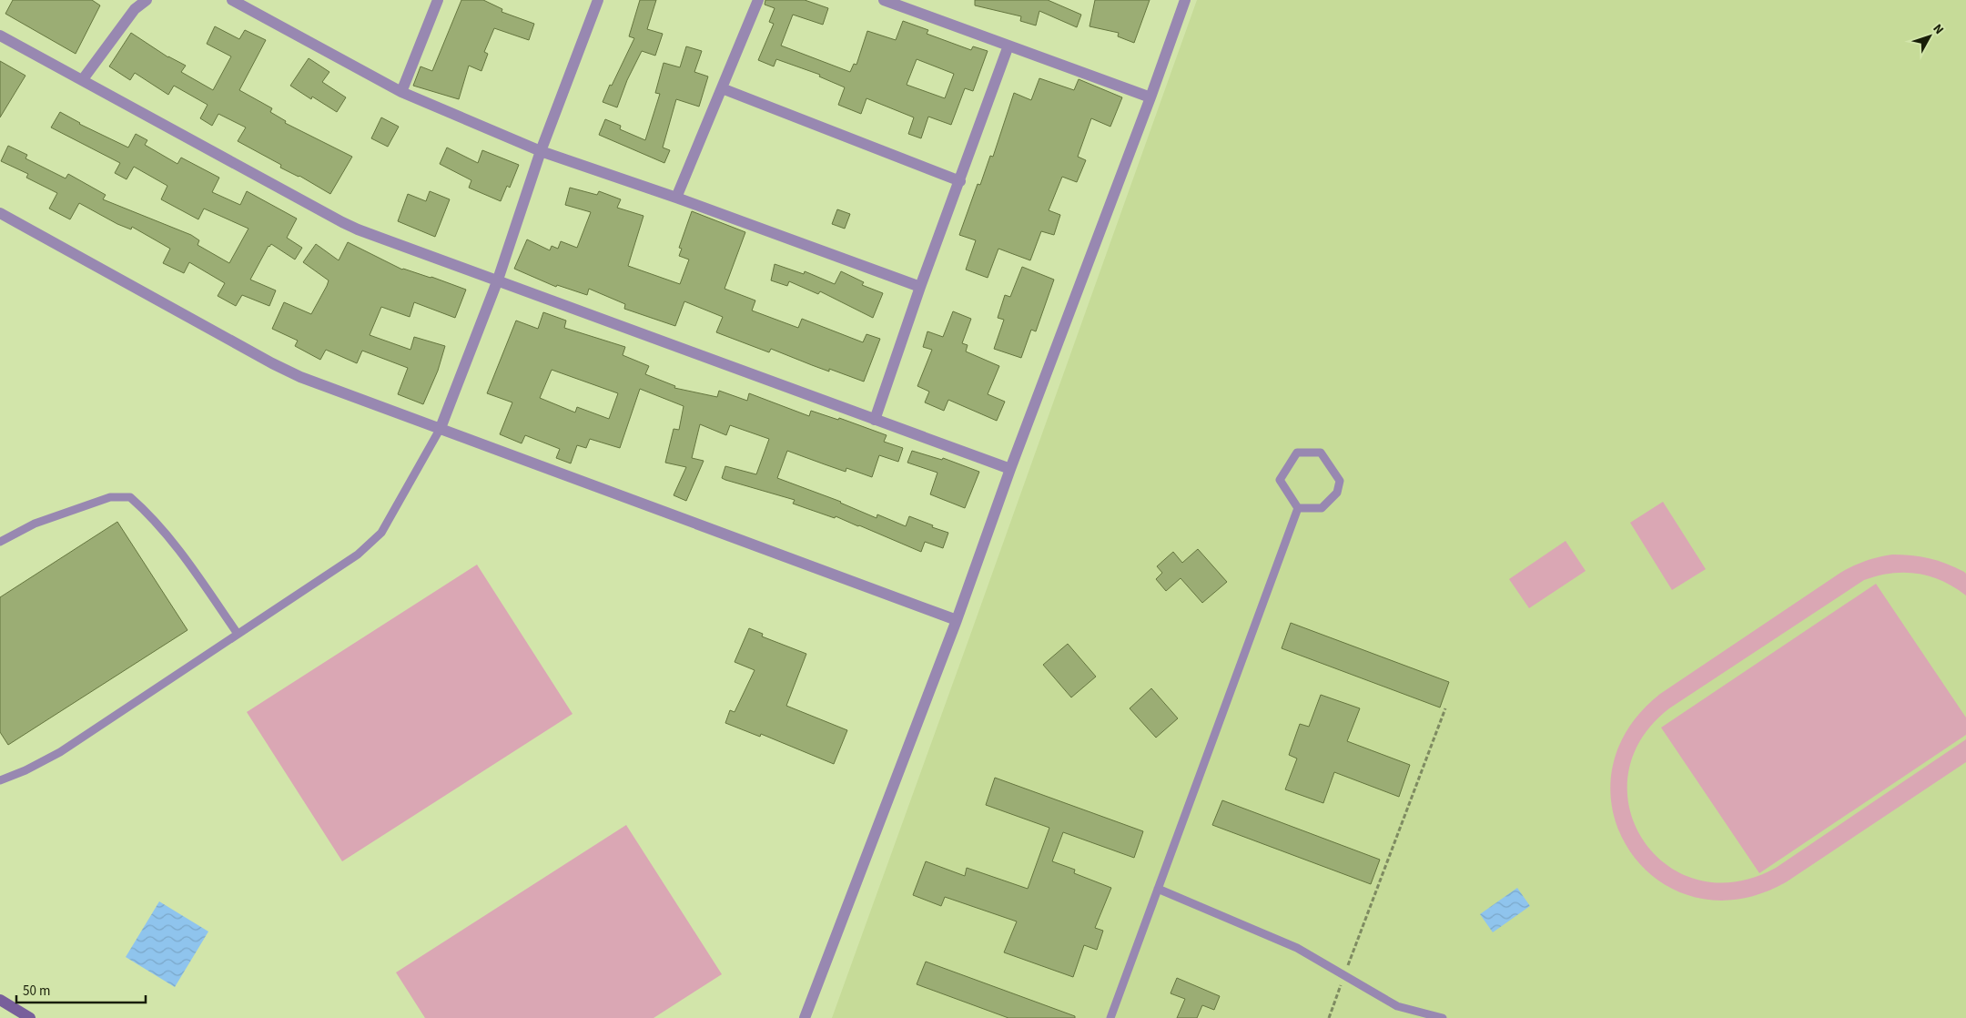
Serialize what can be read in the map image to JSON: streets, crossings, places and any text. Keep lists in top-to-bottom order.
{
  "scale_bar": "50 m",
  "north": "top right"
}
